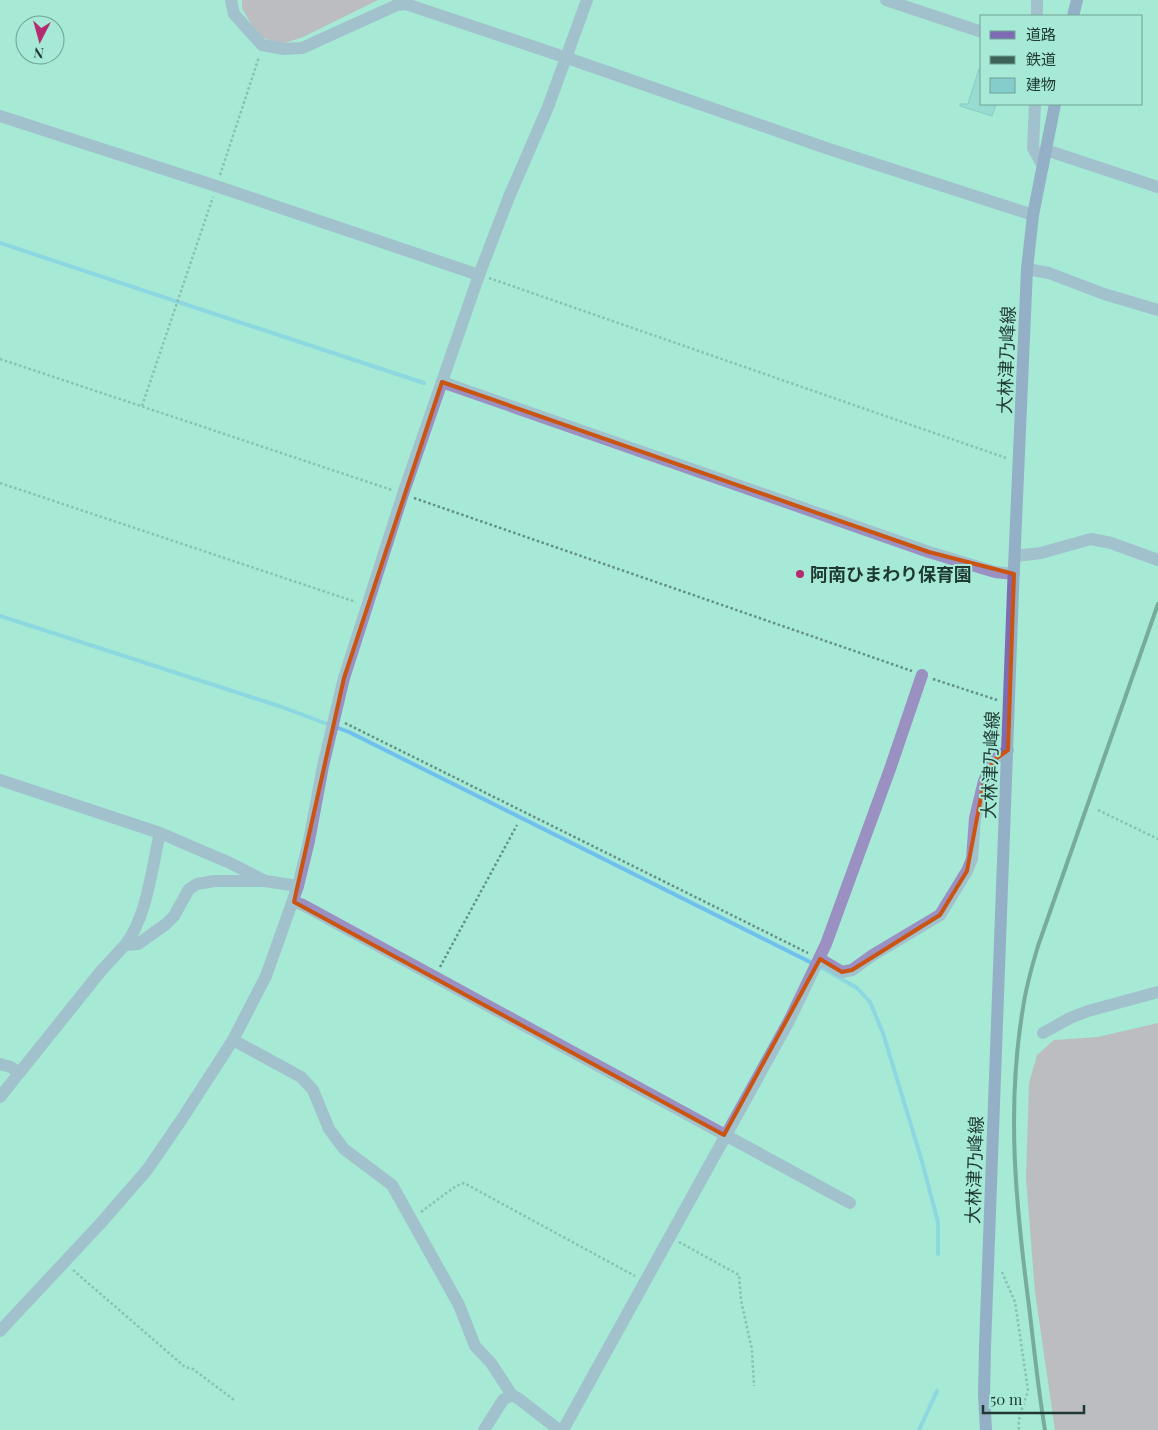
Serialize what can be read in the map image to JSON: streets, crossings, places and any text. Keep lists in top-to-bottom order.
{
  "streets": {
    "main road": ["大林津乃峰線"]
  },
  "places": ["阿南ひまわり保育園"],
  "legend": ["道路", "鉄道", "建物"],
  "scale_bar": "50 m",
  "north": "bottom"
}
